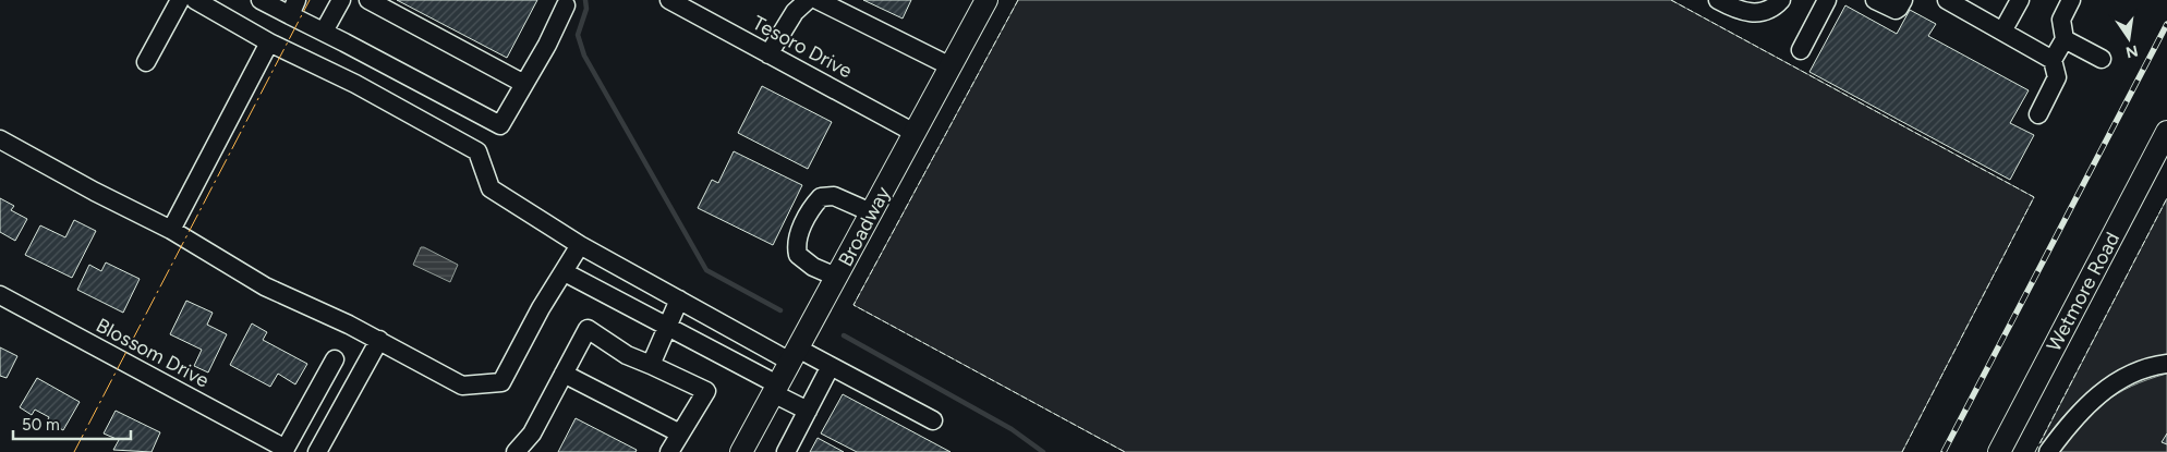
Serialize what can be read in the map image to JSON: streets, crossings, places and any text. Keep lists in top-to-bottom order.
{
  "streets": {
    "main road": ["Broadway", "Wetmore Road"],
    "street": ["Tesoro Drive", "Blossom Drive"]
  },
  "crossings": [
    ["Tesoro Drive", "Broadway"]
  ],
  "scale_bar": "50 m",
  "north": "bottom"
}
